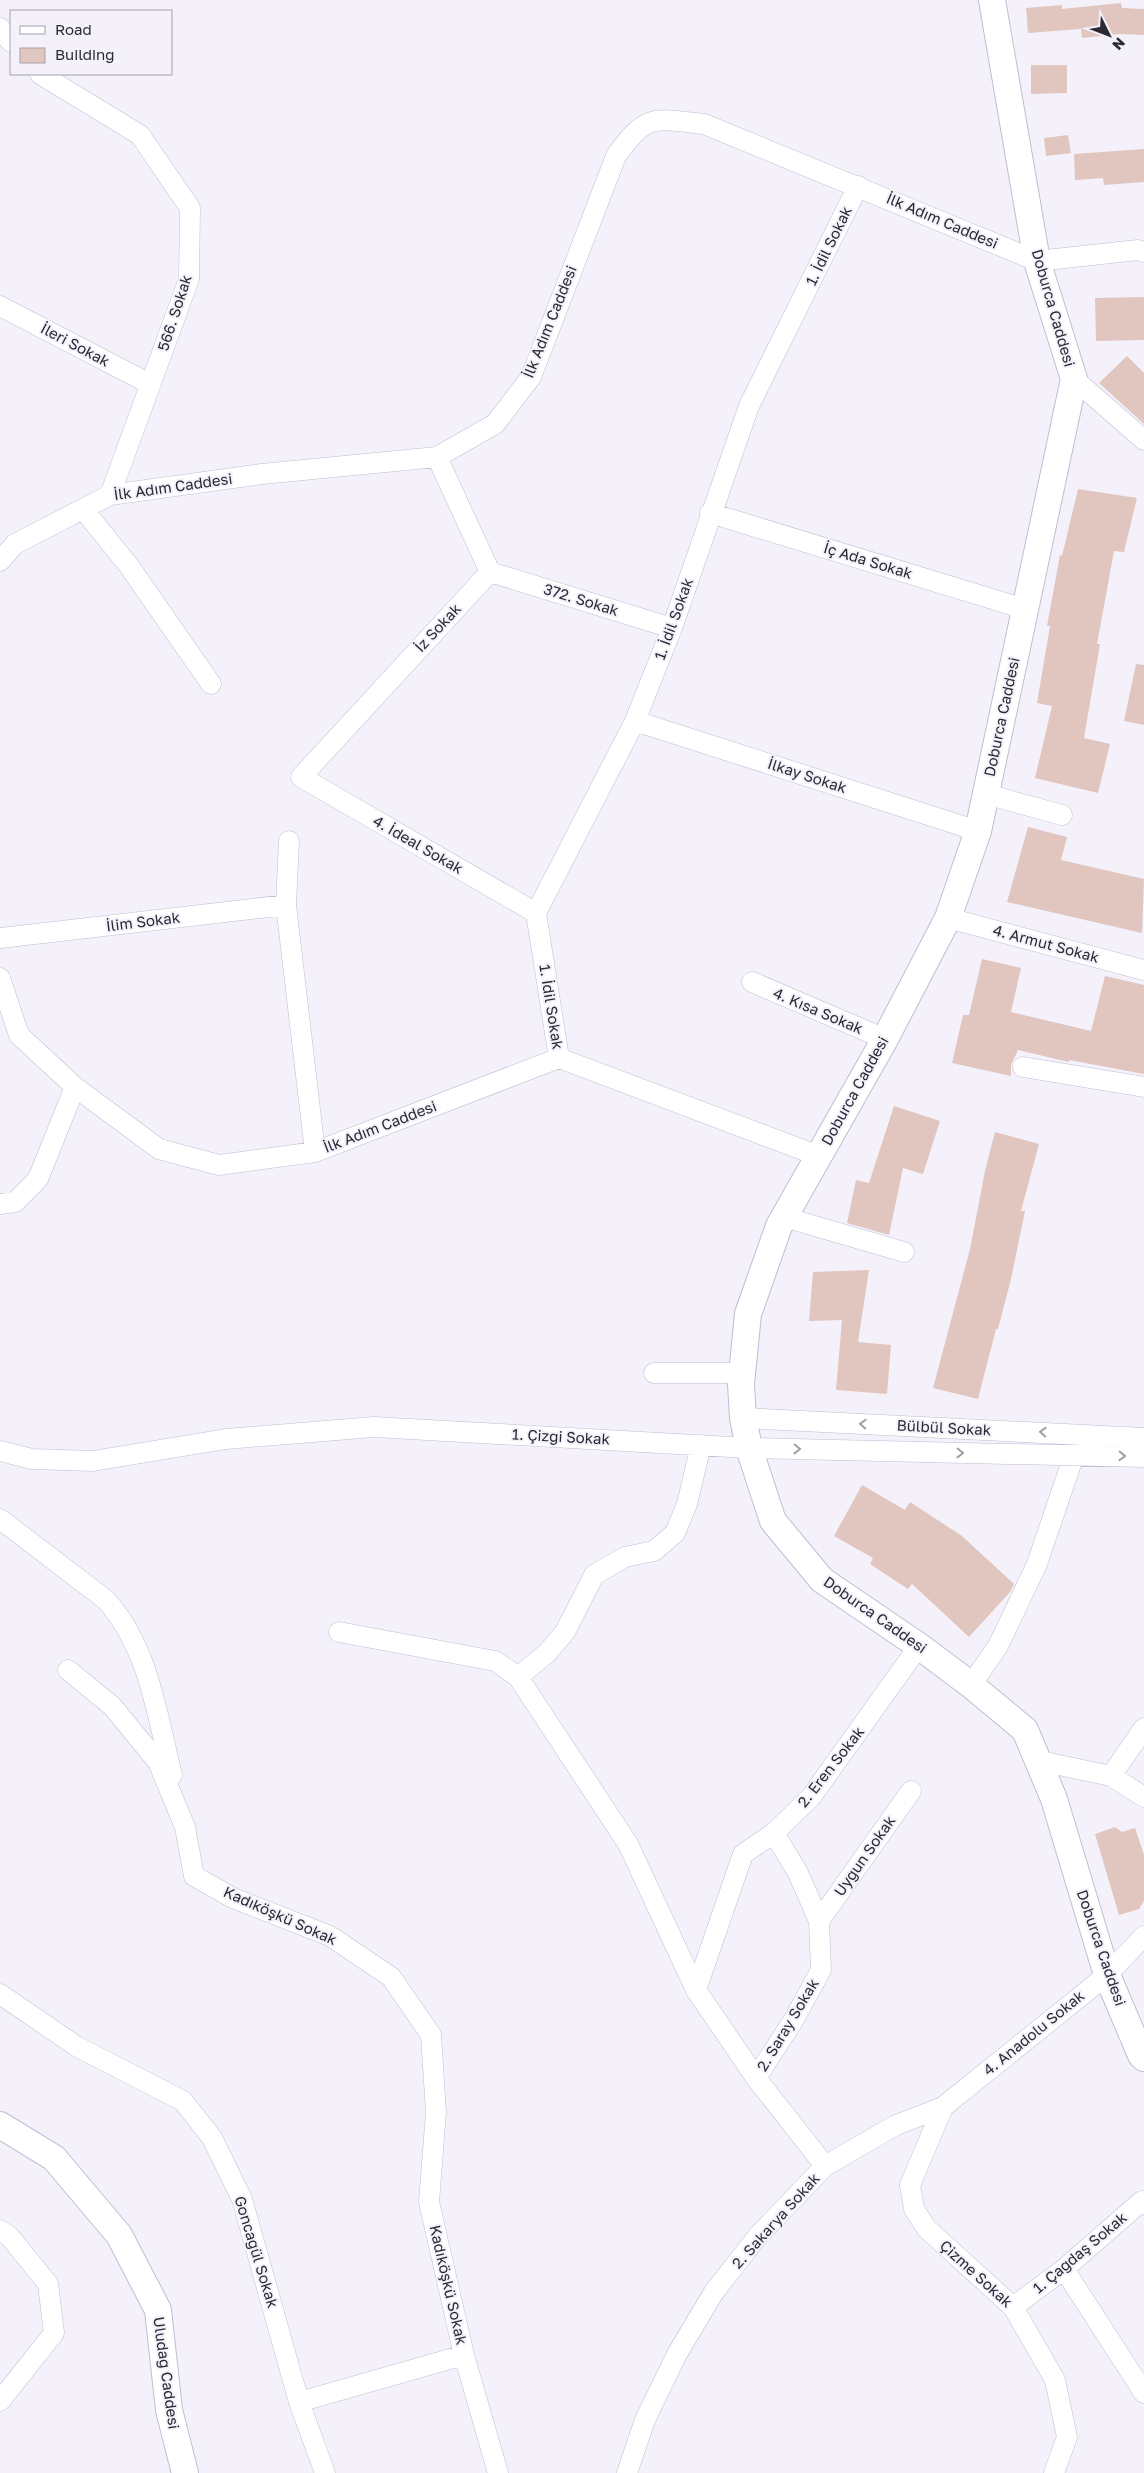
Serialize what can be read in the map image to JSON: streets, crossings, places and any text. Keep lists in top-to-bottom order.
{
  "streets": {
    "main road": ["Doburca Caddesi", "Uludağ Caddesi"],
    "street": [
      "İlk Adım Caddesi",
      "1. İdil Sokak",
      "566. Sokak",
      "İleri Sokak",
      "İç Ada Sokak",
      "372. Sokak",
      "İz Sokak",
      "İlkay Sokak",
      "4. İdeal Sokak",
      "İlim Sokak",
      "4. Armut Sokak",
      "4. Kısa Sokak",
      "Bülbül Sokak",
      "1. Çizgi Sokak",
      "2. Eren Sokak",
      "Uygun Sokak",
      "Kadıköşkü Sokak",
      "2. Saray Sokak",
      "4. Anadolu Sokak",
      "2. Sakarya Sokak",
      "Goncagül Sokak",
      "1. Çağdaş Sokak",
      "Çizme Sokak"
    ]
  },
  "crossings": [
    ["İlk Adım Caddesi", "1. İdil Sokak"],
    ["İlk Adım Caddesi", "Doburca Caddesi"],
    ["İlk Adım Caddesi", "566. Sokak"],
    ["1. İdil Sokak", "İç Ada Sokak"],
    ["1. İdil Sokak", "372. Sokak"],
    ["1. İdil Sokak", "İlkay Sokak"],
    ["1. İdil Sokak", "4. İdeal Sokak"],
    ["Doburca Caddesi", "İç Ada Sokak"],
    ["Doburca Caddesi", "İlkay Sokak"],
    ["Doburca Caddesi", "4. Armut Sokak"],
    ["Doburca Caddesi", "4. Kısa Sokak"],
    ["Doburca Caddesi", "Bülbül Sokak"],
    ["Doburca Caddesi", "1. Çizgi Sokak"],
    ["Doburca Caddesi", "2. Eren Sokak"],
    ["Doburca Caddesi", "4. Anadolu Sokak"],
    ["566. Sokak", "İleri Sokak"],
    ["372. Sokak", "İz Sokak"],
    ["İz Sokak", "4. İdeal Sokak"],
    ["Bülbül Sokak", "1. Çizgi Sokak"],
    ["2. Eren Sokak", "2. Saray Sokak"],
    ["Uygun Sokak", "2. Saray Sokak"],
    ["4. Anadolu Sokak", "2. Sakarya Sokak"],
    ["4. Anadolu Sokak", "Çizme Sokak"],
    ["2. Sakarya Sokak", "Çizme Sokak"],
    ["1. Çağdaş Sokak", "Çizme Sokak"]
  ],
  "legend": ["Road", "Building"],
  "north": "bottom right"
}
